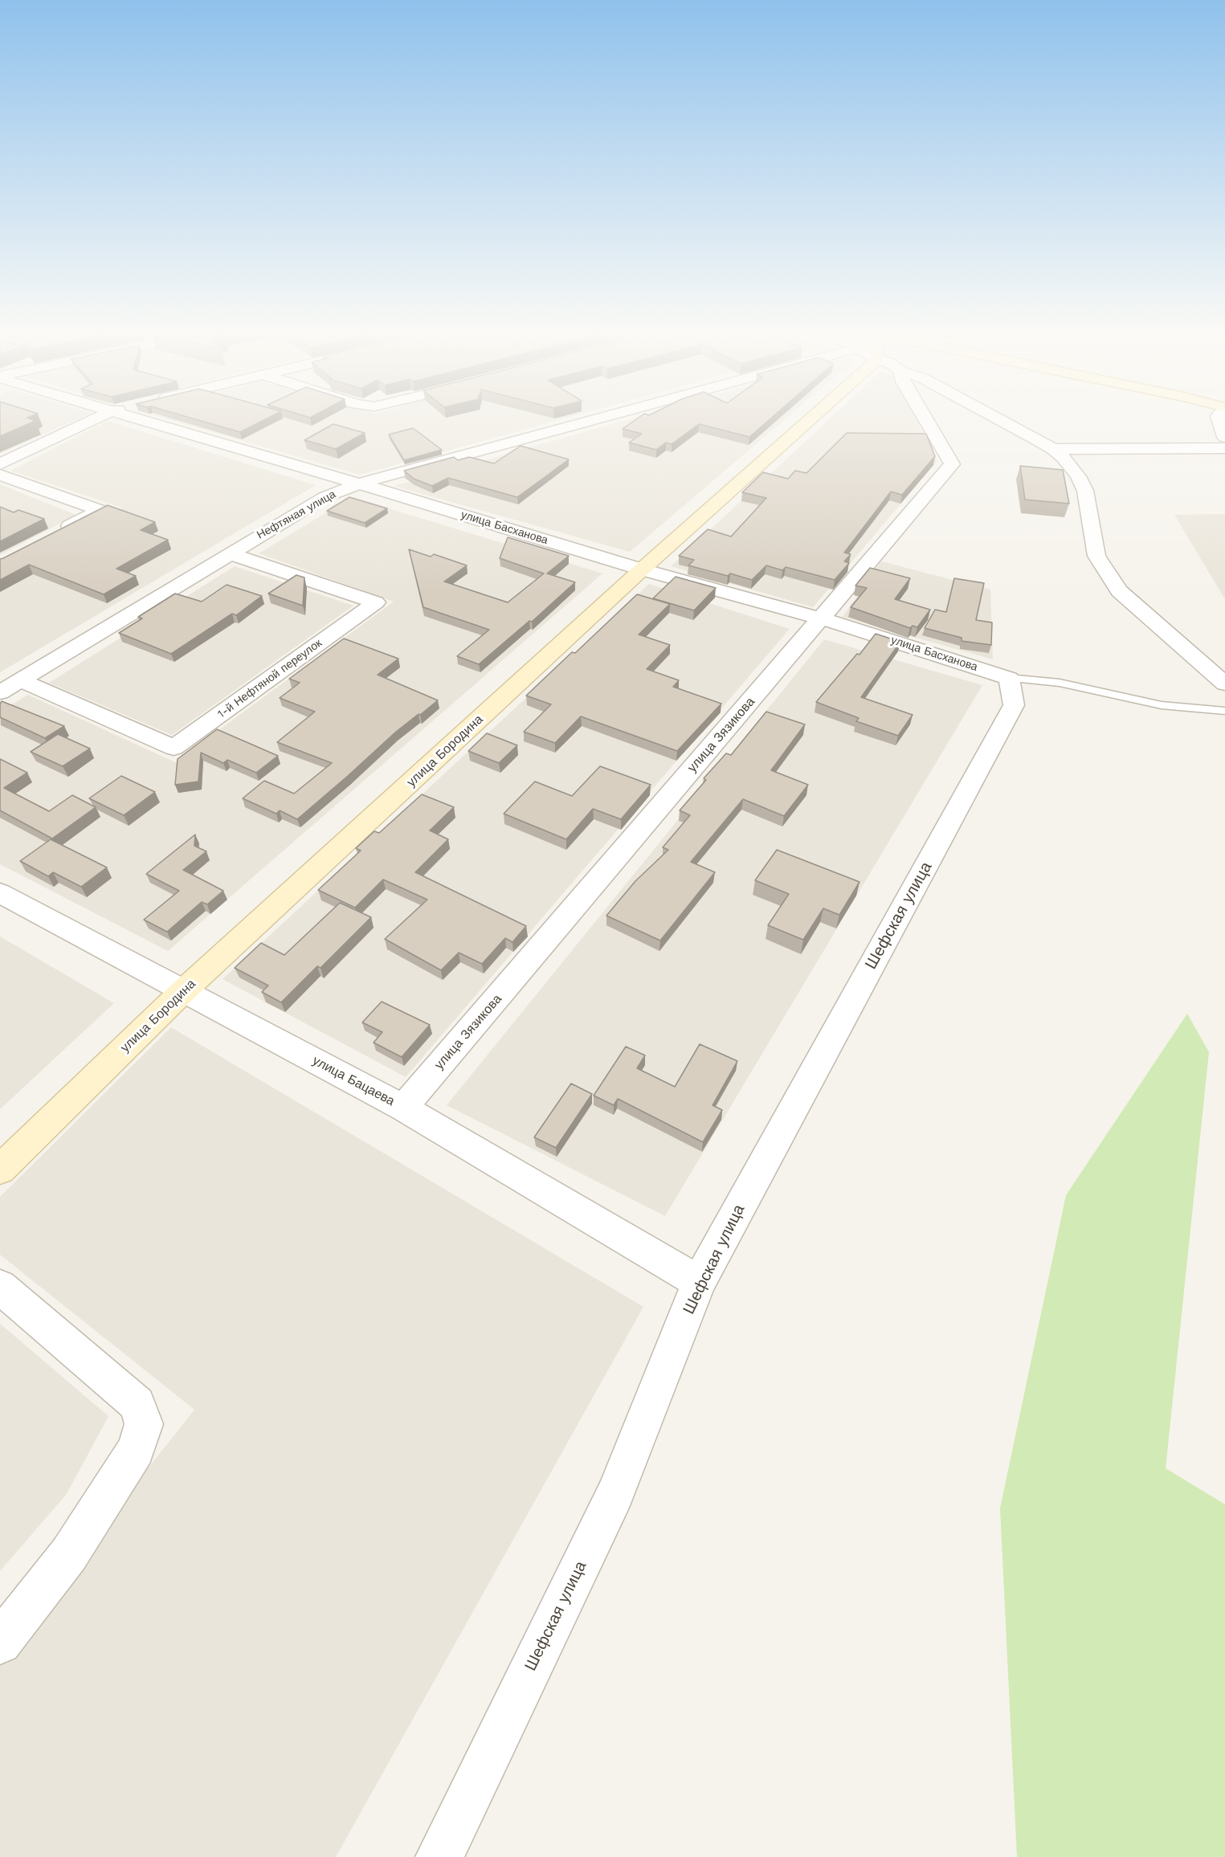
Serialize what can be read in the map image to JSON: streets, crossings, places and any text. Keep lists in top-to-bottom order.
{
  "streets": {
    "street": [
      "Нефтяная улица",
      "улица Басханова",
      "1-й Нефтяной переулок",
      "улица Зязикова",
      "улица Бородина",
      "Шефская улица",
      "улица Бацаева"
    ]
  },
  "crossings": [
    ["Нефтяная улица", "улица Басханова"],
    ["Нефтяная улица", "1-й Нефтяной переулок"],
    ["улица Басханова", "улица Зязикова"],
    ["улица Басханова", "улица Бородина"],
    ["улица Басханова", "Шефская улица"],
    ["улица Зязикова", "улица Бацаева"],
    ["улица Бородина", "улица Бацаева"],
    ["Шефская улица", "улица Бацаева"]
  ]
}
